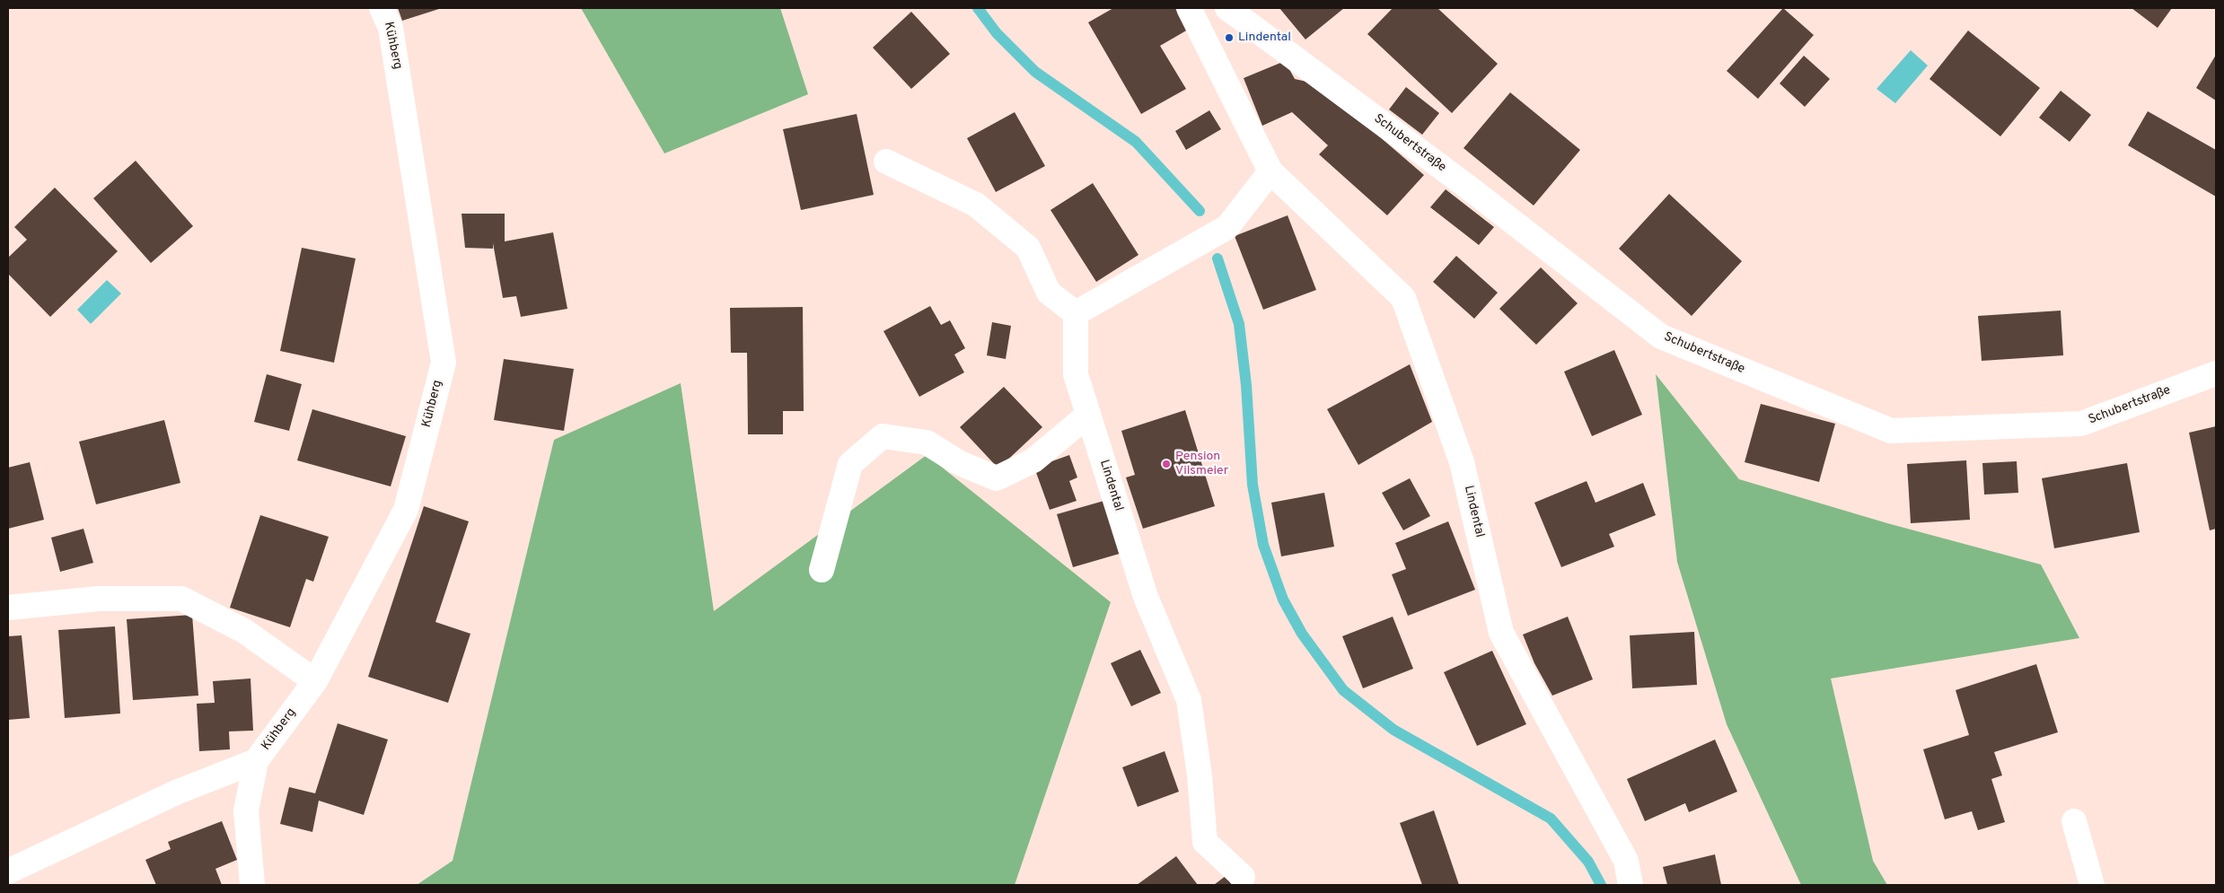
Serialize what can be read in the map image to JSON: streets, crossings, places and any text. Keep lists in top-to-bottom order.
{
  "streets": {
    "street": ["Kühberg", "Schubertstraße", "Lindental"]
  },
  "places": ["Lindental", "Pension Vilsmeier"]
}
